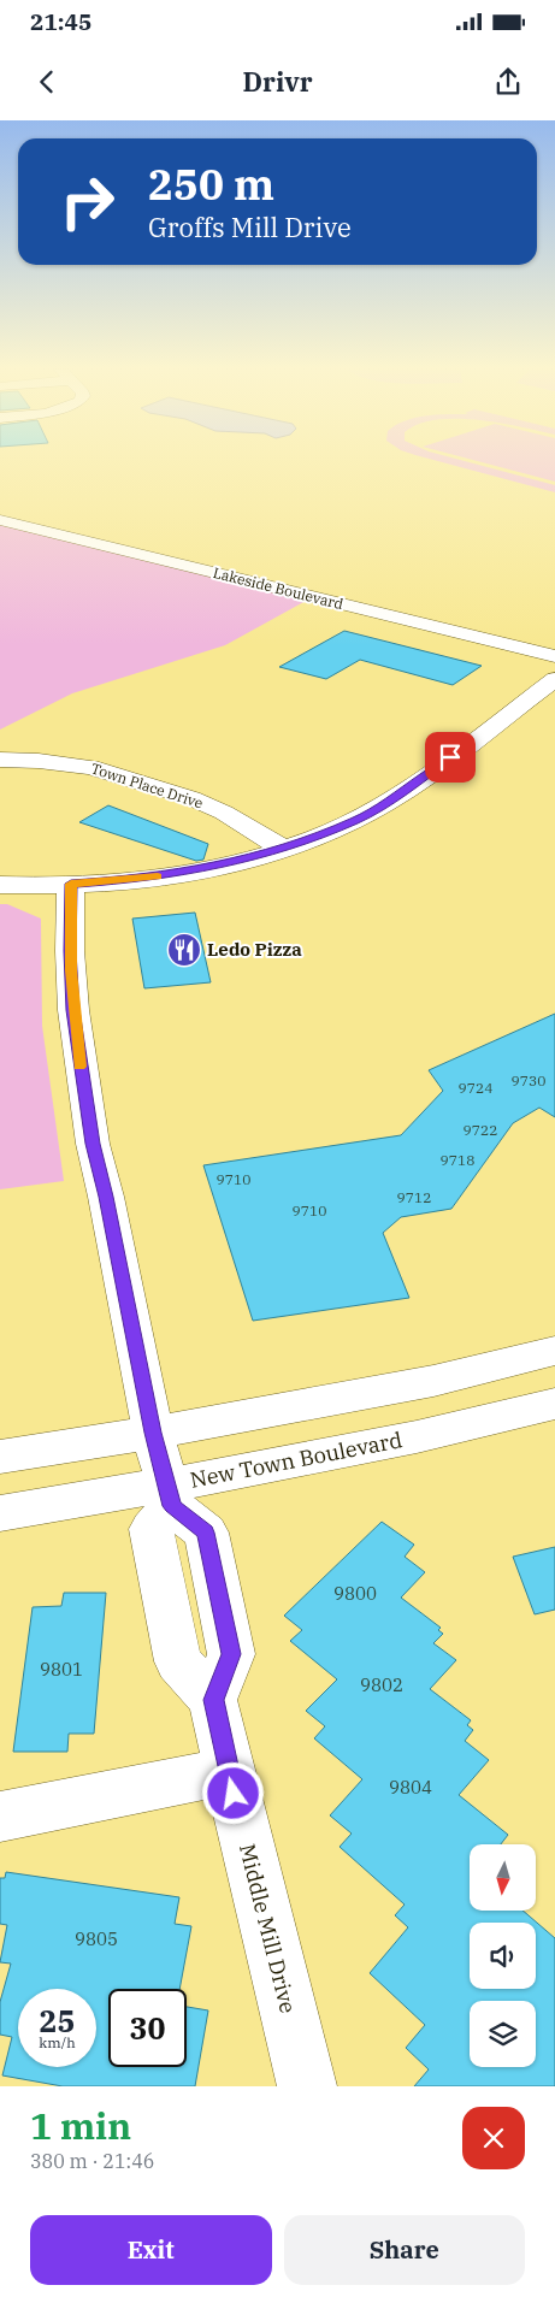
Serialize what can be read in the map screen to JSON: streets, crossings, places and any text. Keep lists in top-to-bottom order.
{
  "streets": {
    "street": [
      "Lakeside Boulevard",
      "Town Place Drive",
      "New Town Boulevard",
      "Middle Mill Drive"
    ]
  },
  "crossings": [
    ["New Town Boulevard", "Middle Mill Drive"]
  ],
  "places": {
    "restaurant": ["Ledo Pizza"]
  },
  "house_numbers": [
    "9730",
    "9724",
    "9722",
    "9718",
    "9710",
    "9712",
    "9710",
    "9800",
    "9801",
    "9802",
    "9804",
    "9805"
  ],
  "north": "bottom",
  "page": {
    "status": "21:45",
    "header": "Drivr",
    "turn": ["250 m", "Groffs Mill Drive"],
    "speed": "25 km/h",
    "limit": "30",
    "heading": ["1 min", "380 m · 21:46"],
    "buttons": ["Exit", "Share"]
  }
}
